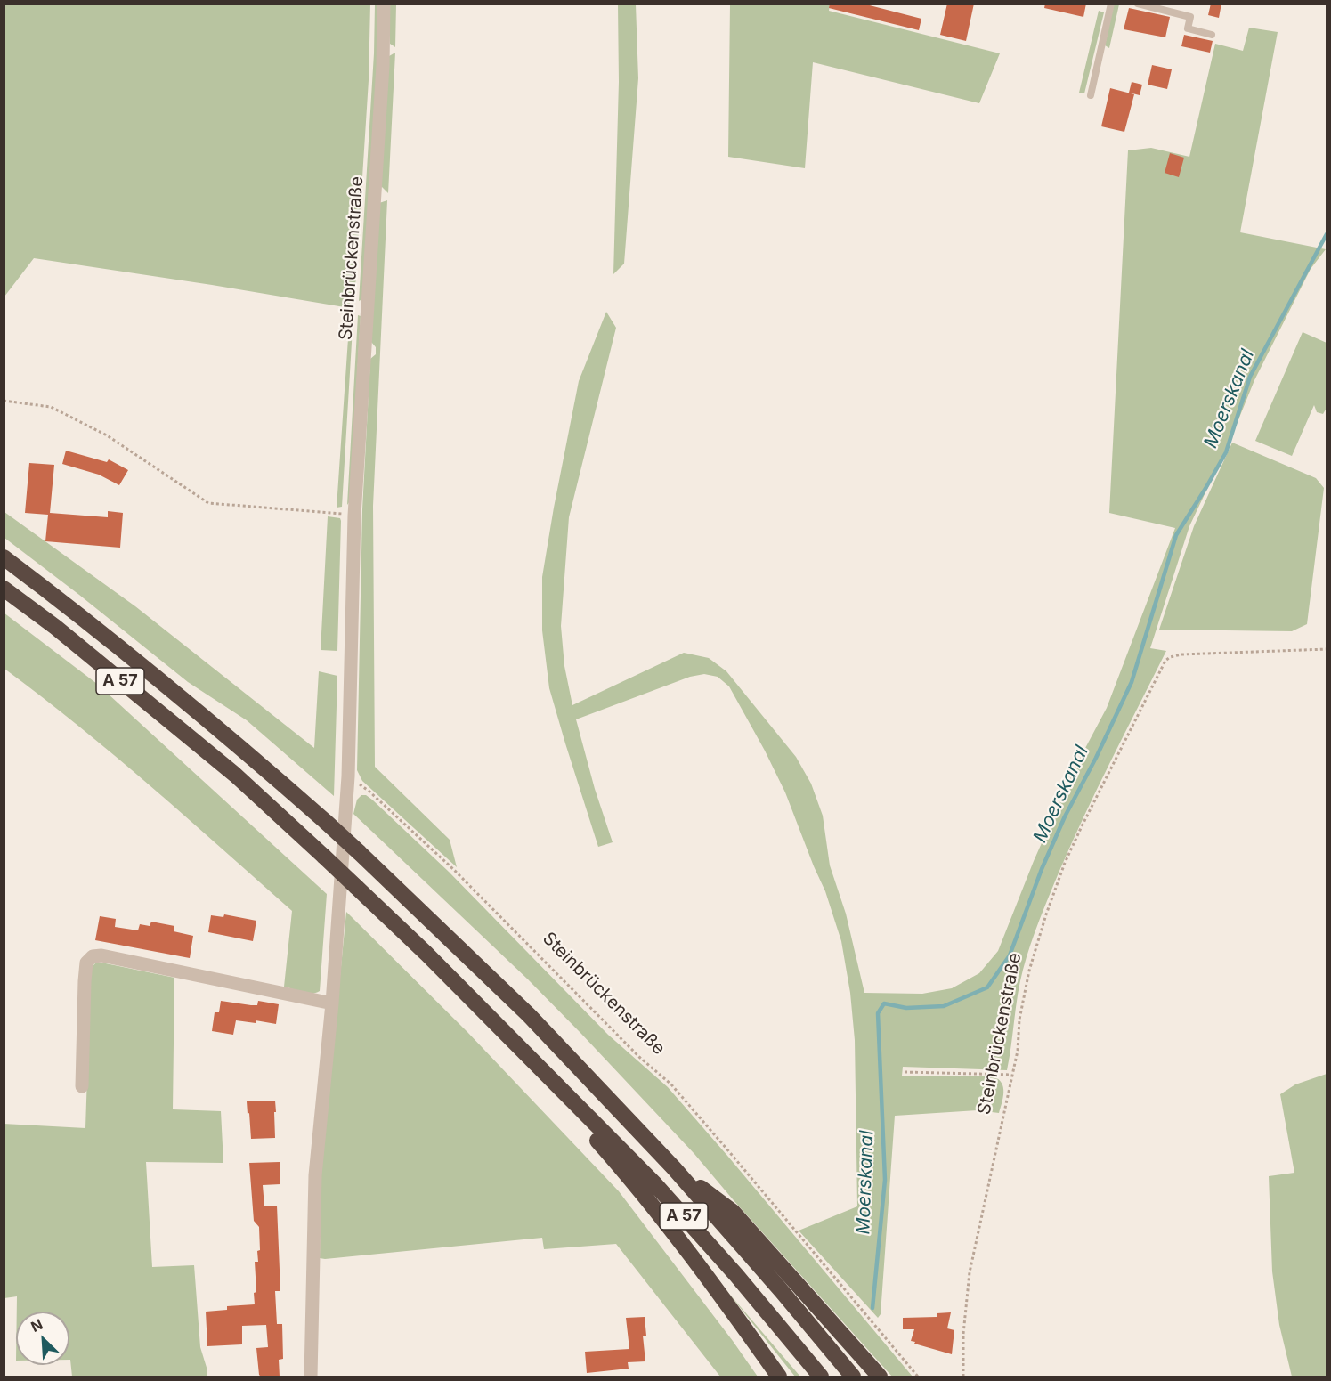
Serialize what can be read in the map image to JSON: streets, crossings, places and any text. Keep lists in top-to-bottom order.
{
  "streets": {
    "highway": ["A 57"],
    "street": ["Steinbrückenstraße"]
  },
  "water": ["Moerskanal"],
  "north": "top left"
}
